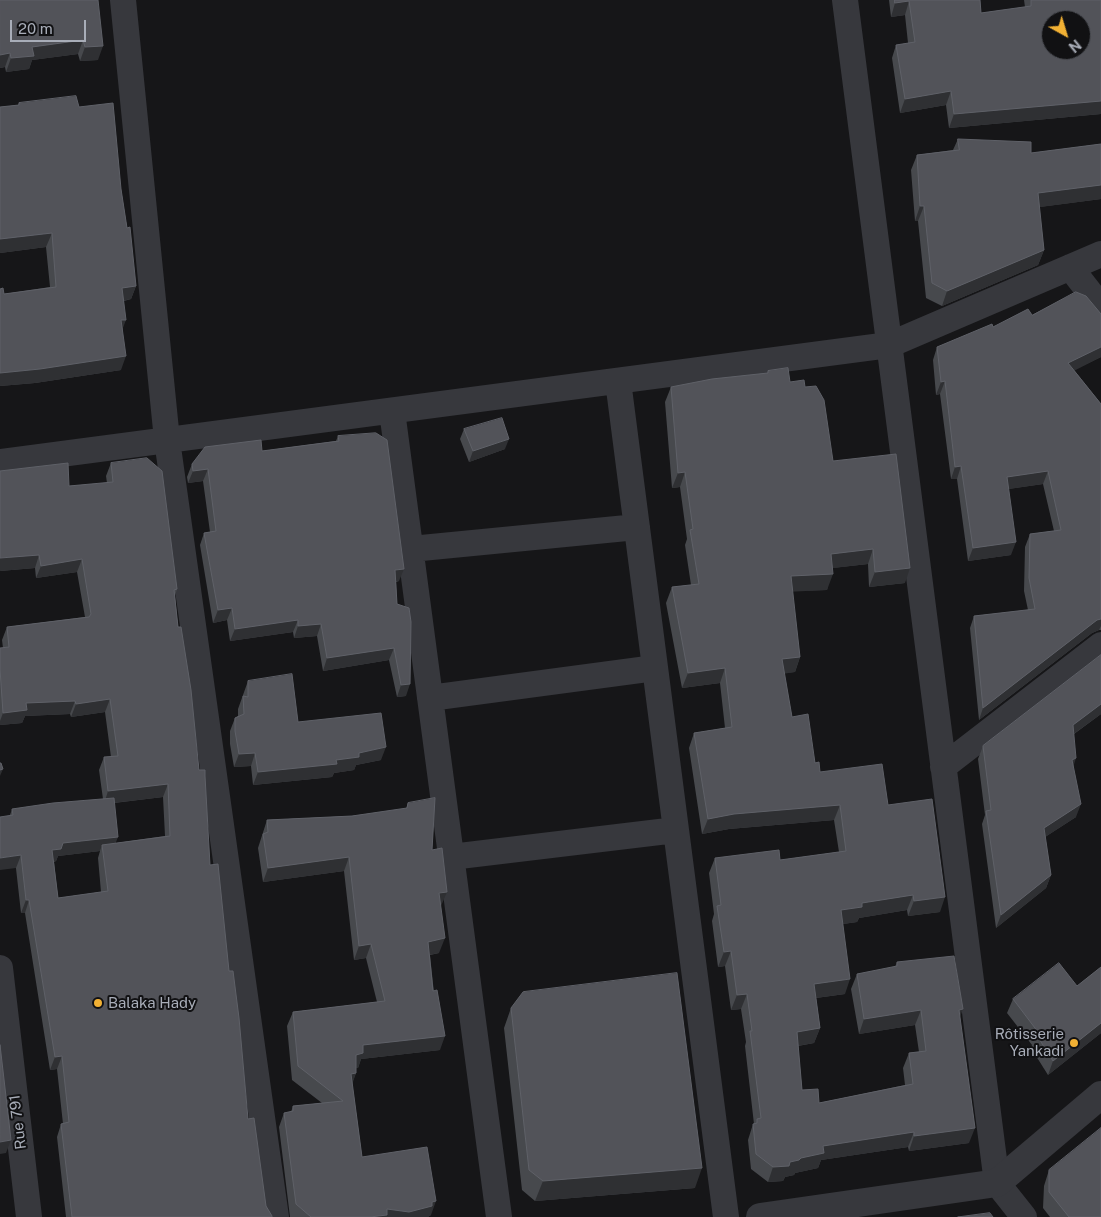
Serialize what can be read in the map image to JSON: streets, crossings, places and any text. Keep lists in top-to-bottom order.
{
  "streets": {
    "street": ["Rue 791"]
  },
  "places": ["Balaka Hady", "Rôtisserie Yankadi"],
  "scale_bar": "20 m",
  "north": "bottom right"
}
